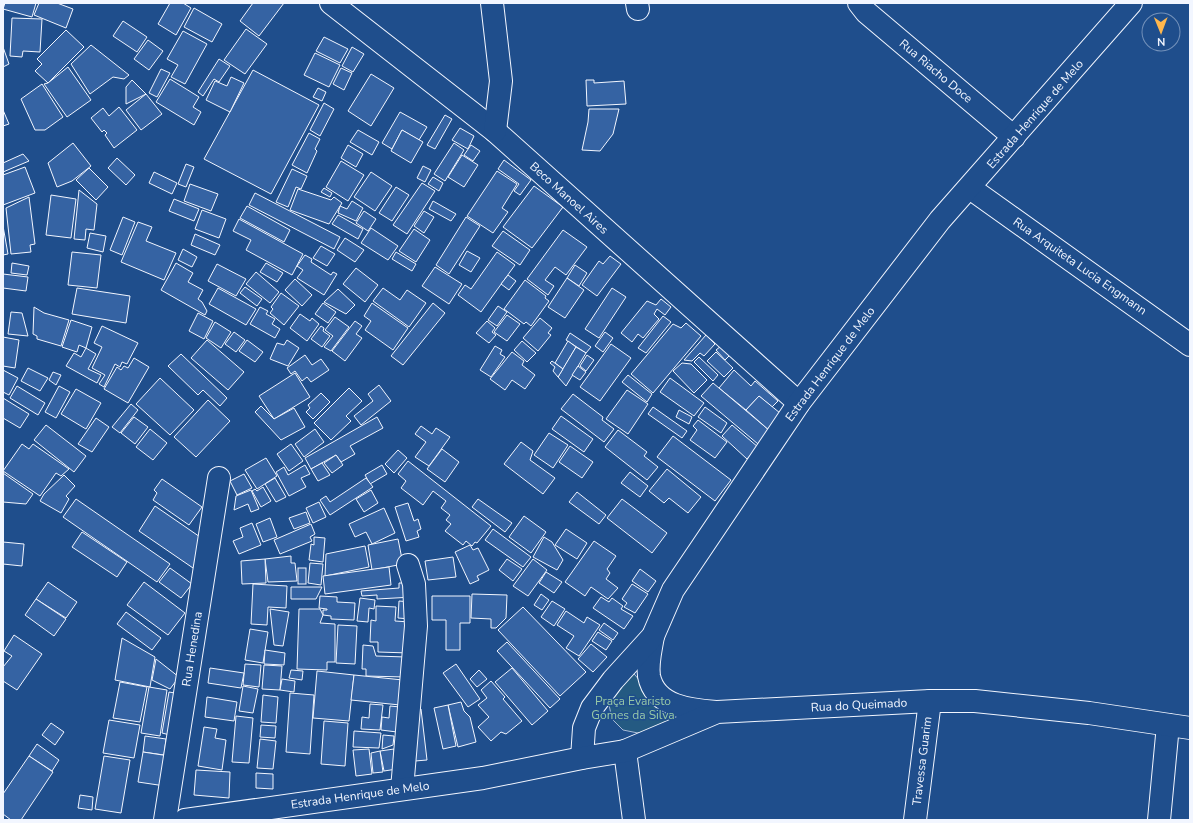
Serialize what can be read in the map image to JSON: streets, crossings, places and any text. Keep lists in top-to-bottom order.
{
  "streets": {
    "main road": [
      "Rua Riacho Doce",
      "Estrada Henrique de Melo",
      "Beco Manoel Aires",
      "Rua Arquiteta Lucia Engmann",
      "Rua Henedina",
      "Rua do Queimado",
      "Travessa Guarim"
    ]
  },
  "crossings": [
    ["Rua Riacho Doce", "Estrada Henrique de Melo"],
    ["Estrada Henrique de Melo", "Beco Manoel Aires"],
    ["Estrada Henrique de Melo", "Rua Arquiteta Lucia Engmann"],
    ["Estrada Henrique de Melo", "Rua do Queimado"],
    ["Rua do Queimado", "Travessa Guarim"]
  ],
  "parks": ["Praça Evaristo Gomes da Silva"],
  "north": "bottom"
}
